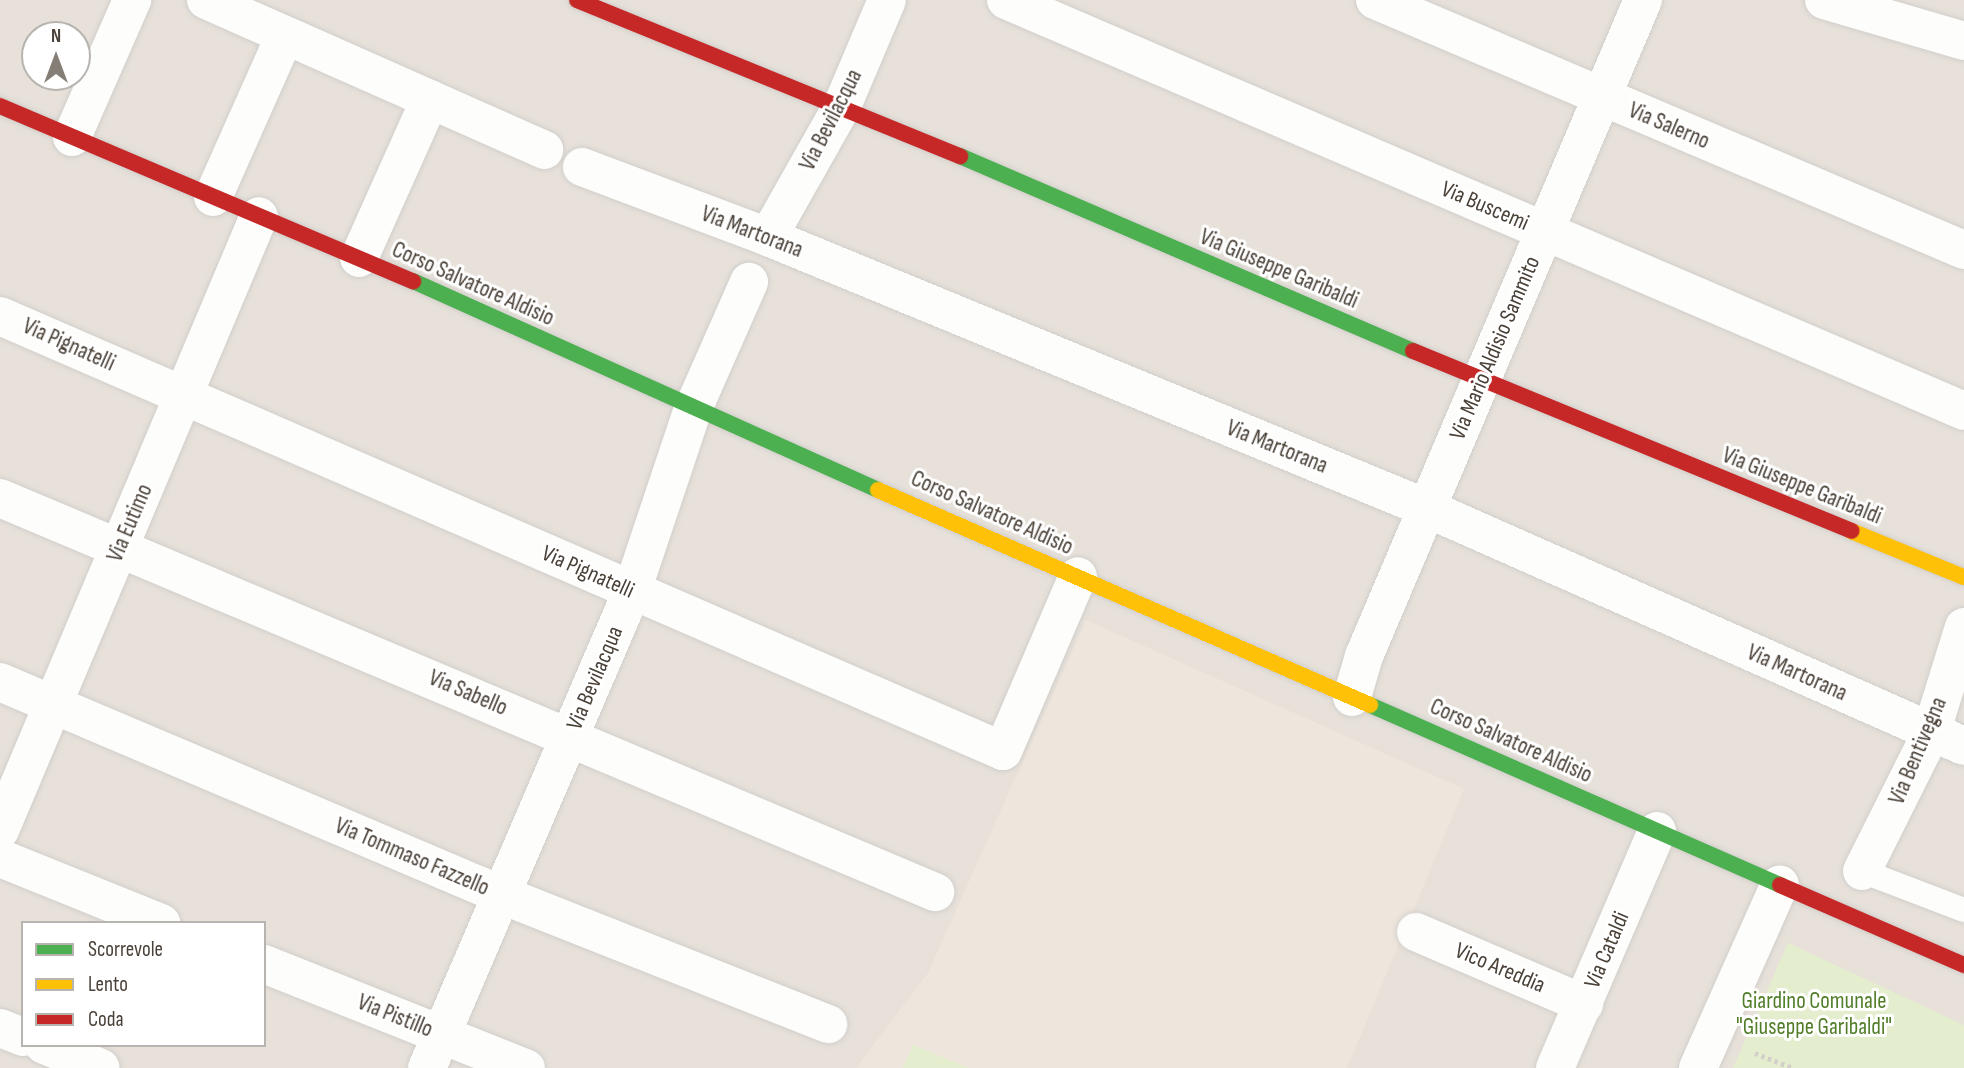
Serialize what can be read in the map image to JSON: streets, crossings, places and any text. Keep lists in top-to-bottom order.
{
  "streets": {
    "street": [
      "Via Bevilacqua",
      "Via Salerno",
      "Via Buscemi",
      "Via Martorana",
      "Via Giuseppe Garibaldi",
      "Corso Salvatore Aldisio",
      "Via Pignatelli",
      "Via Mario Aldisio Sammito",
      "Via Eutimo",
      "Via Sabello",
      "Via Bentivegna",
      "Via Tommaso Fazzello",
      "Via Cataldi",
      "Vico Areddia",
      "Via Pistillo"
    ]
  },
  "crossings": [
    ["Via Bevilacqua", "Via Martorana"],
    ["Via Bevilacqua", "Via Giuseppe Garibaldi"],
    ["Via Bevilacqua", "Corso Salvatore Aldisio"],
    ["Via Bevilacqua", "Via Pignatelli"],
    ["Via Bevilacqua", "Via Sabello"],
    ["Via Bevilacqua", "Via Tommaso Fazzello"],
    ["Via Bevilacqua", "Via Pistillo"],
    ["Via Salerno", "Via Mario Aldisio Sammito"],
    ["Via Buscemi", "Via Mario Aldisio Sammito"],
    ["Via Martorana", "Via Mario Aldisio Sammito"],
    ["Via Martorana", "Via Bentivegna"],
    ["Via Giuseppe Garibaldi", "Via Mario Aldisio Sammito"],
    ["Corso Salvatore Aldisio", "Via Pignatelli"],
    ["Corso Salvatore Aldisio", "Via Mario Aldisio Sammito"],
    ["Corso Salvatore Aldisio", "Via Eutimo"],
    ["Corso Salvatore Aldisio", "Via Cataldi"],
    ["Via Pignatelli", "Via Eutimo"],
    ["Via Eutimo", "Via Sabello"],
    ["Via Eutimo", "Via Tommaso Fazzello"],
    ["Via Cataldi", "Vico Areddia"]
  ],
  "parks": ["Giardino Comunale \"Giuseppe Garibaldi\""],
  "legend": ["Scorrevole", "Lento", "Coda"],
  "north": "top"
}
